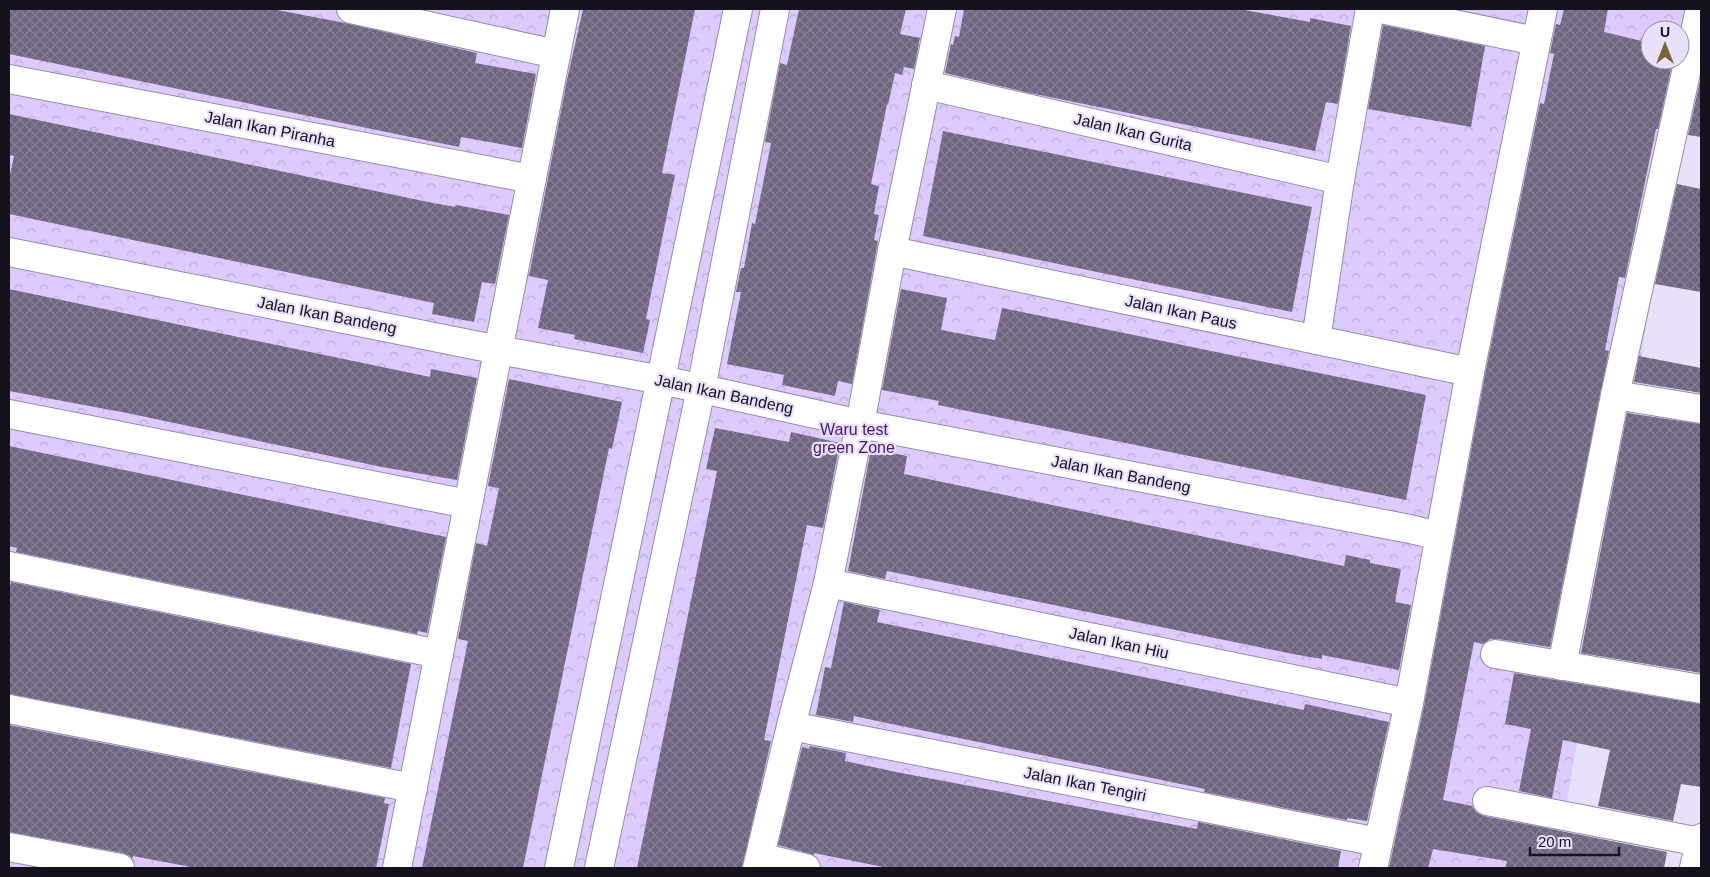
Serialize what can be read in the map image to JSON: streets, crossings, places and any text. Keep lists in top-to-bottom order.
{
  "streets": {
    "street": [
      "Jalan Ikan Piranha",
      "Jalan Ikan Gurita",
      "Jalan Ikan Paus",
      "Jalan Ikan Bandeng",
      "Jalan Ikan Hiu",
      "Jalan Ikan Tengiri"
    ]
  },
  "parks": ["Waru test green Zone"],
  "scale_bar": "20 m",
  "north": "top"
}
